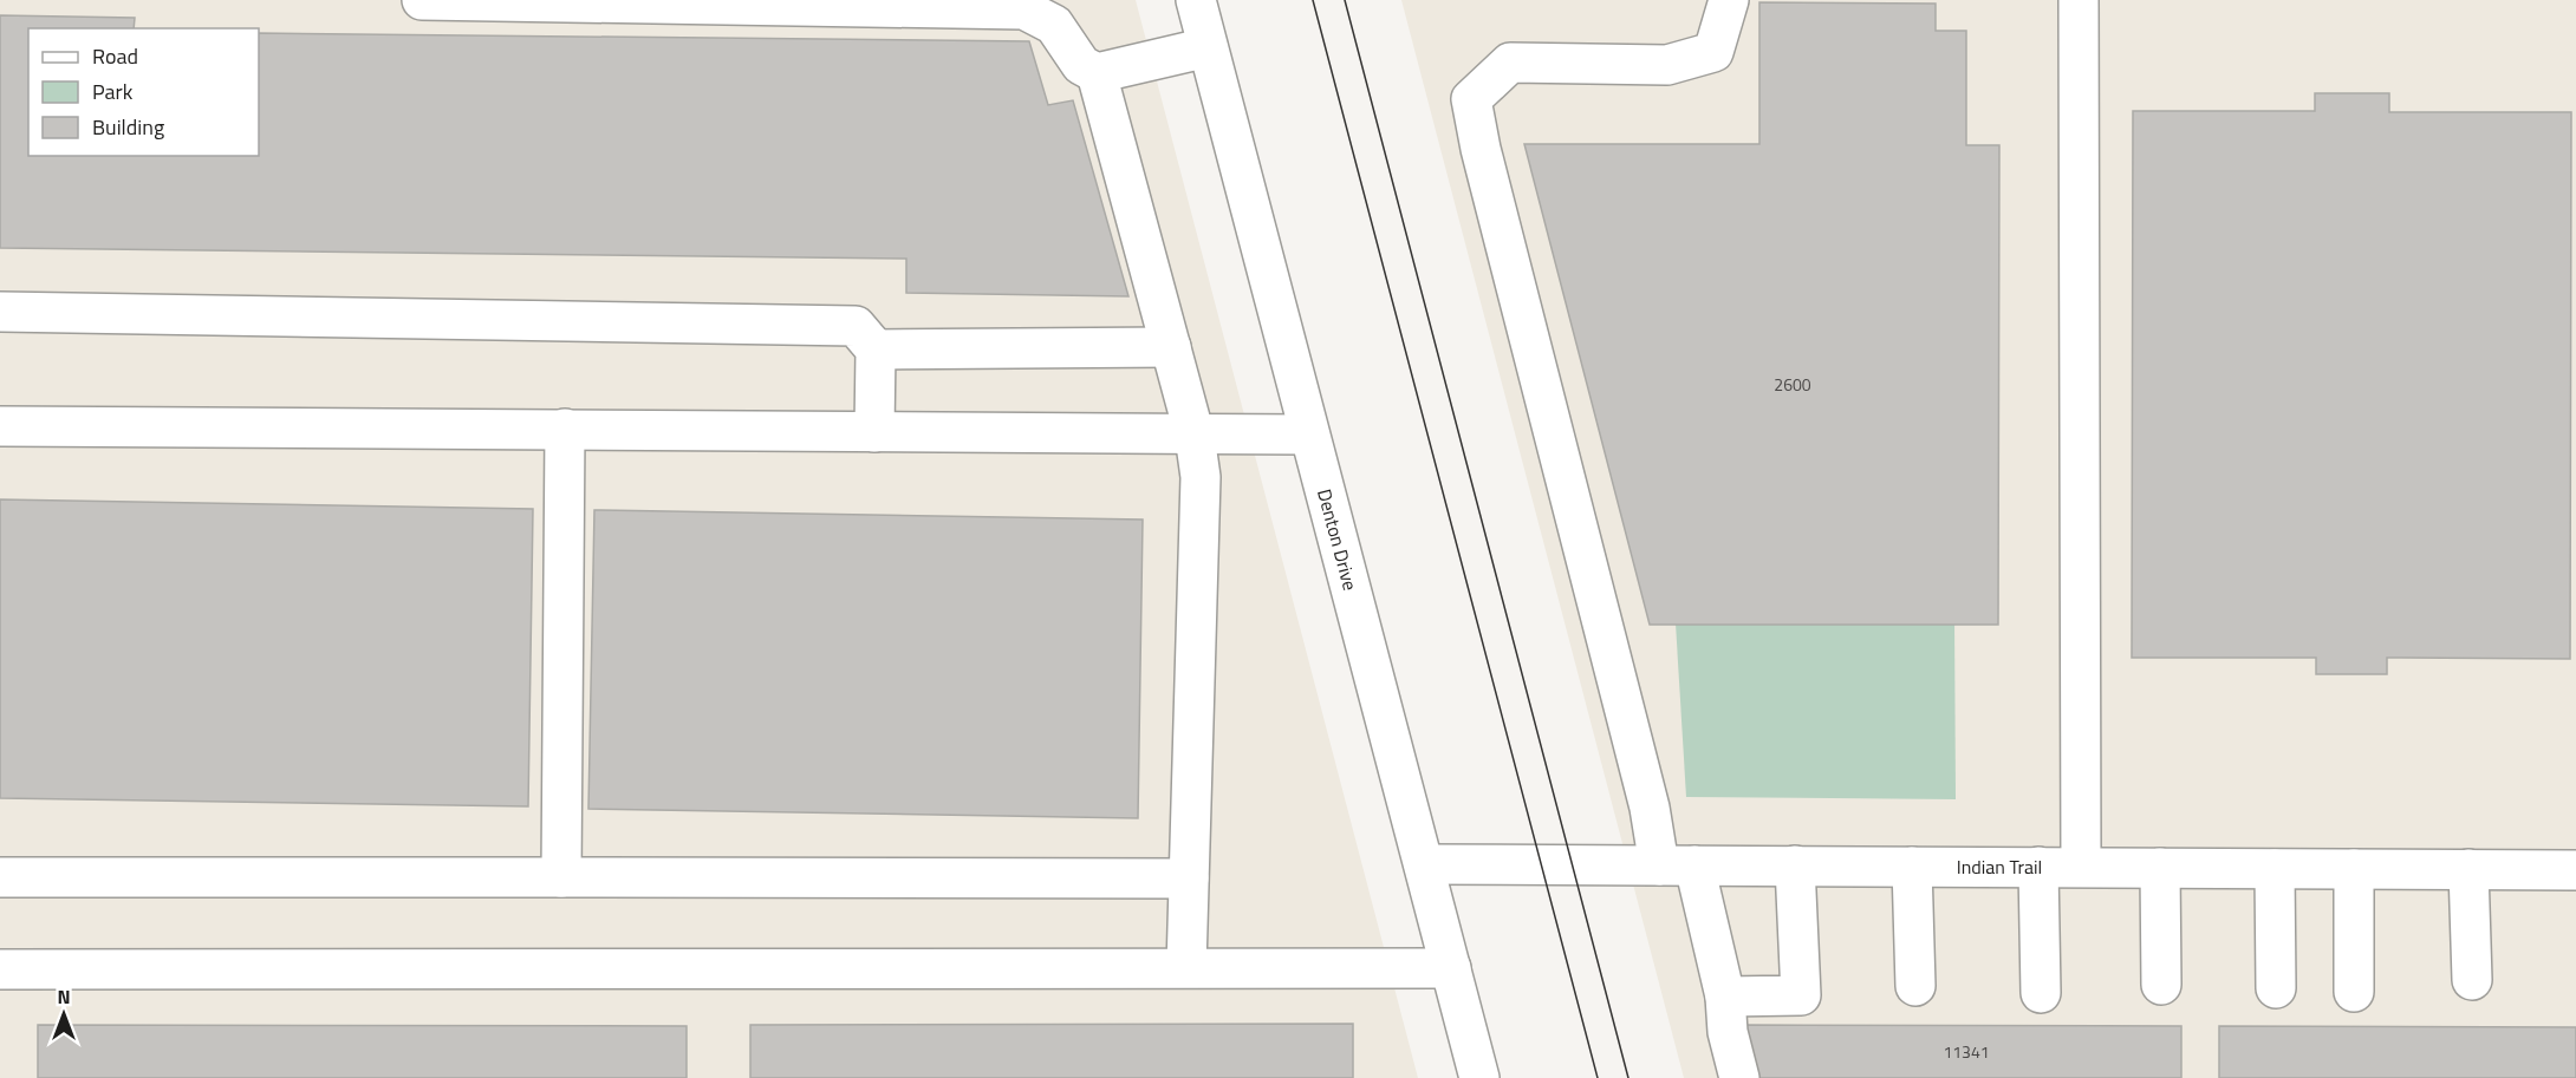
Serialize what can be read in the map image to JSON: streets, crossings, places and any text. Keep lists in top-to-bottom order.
{
  "streets": {
    "street": ["Denton Drive", "Indian Trail"]
  },
  "crossings": [
    ["Denton Drive", "Indian Trail"]
  ],
  "house_numbers": ["2600", "11341"],
  "legend": ["Road", "Park", "Building"],
  "north": "top"
}
